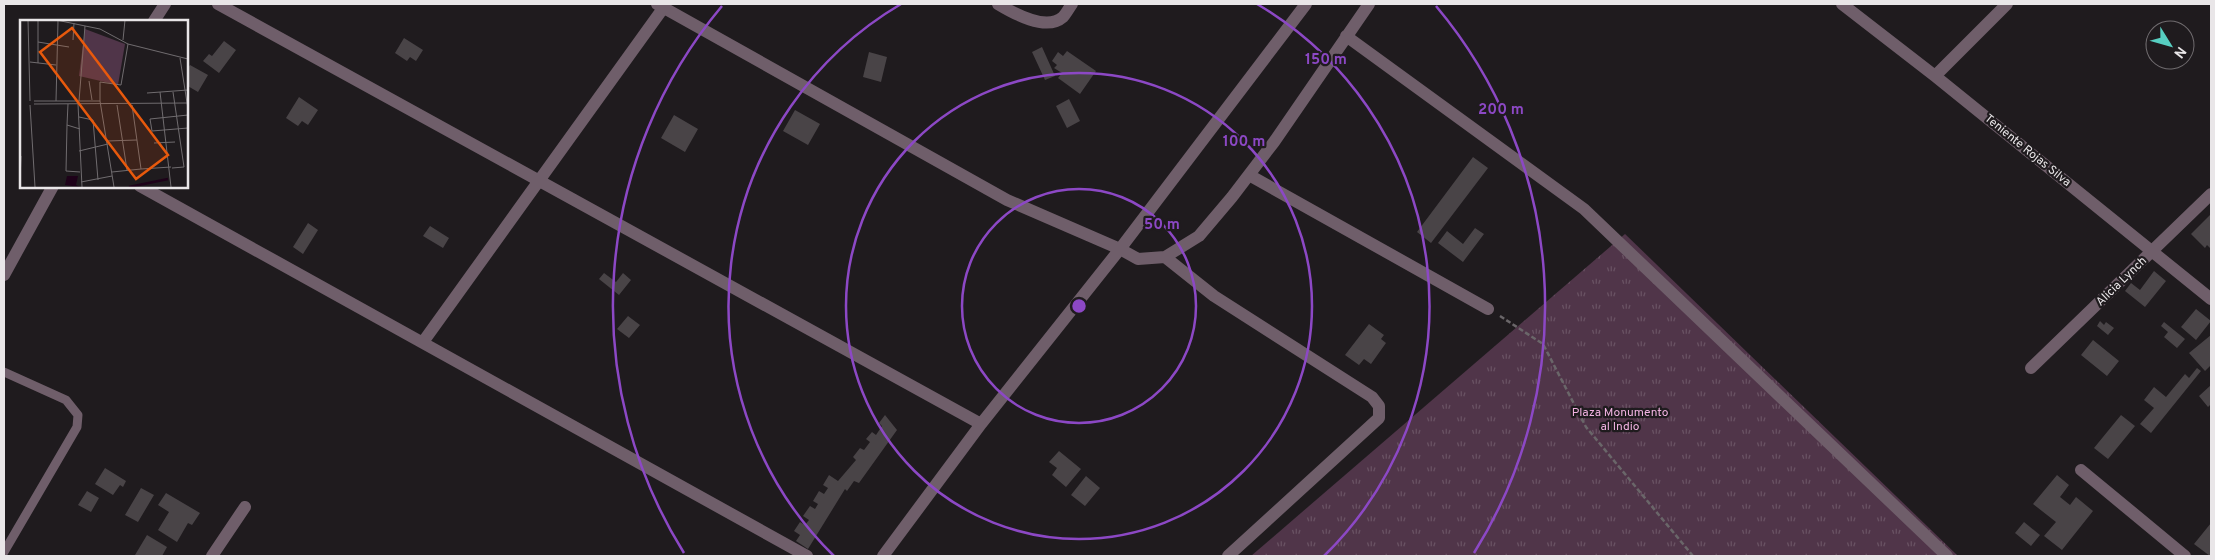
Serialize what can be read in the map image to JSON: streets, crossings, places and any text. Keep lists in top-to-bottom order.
{
  "streets": {
    "street": ["Teniente Rojas Silva", "Alicia Lynch"]
  },
  "crossings": [
    ["Teniente Rojas Silva", "Alicia Lynch"]
  ],
  "parks": ["Plaza Monumento al Indio"],
  "north": "bottom right",
  "rings": [
    "150 m",
    "200 m",
    "100 m",
    "50 m"
  ]
}
